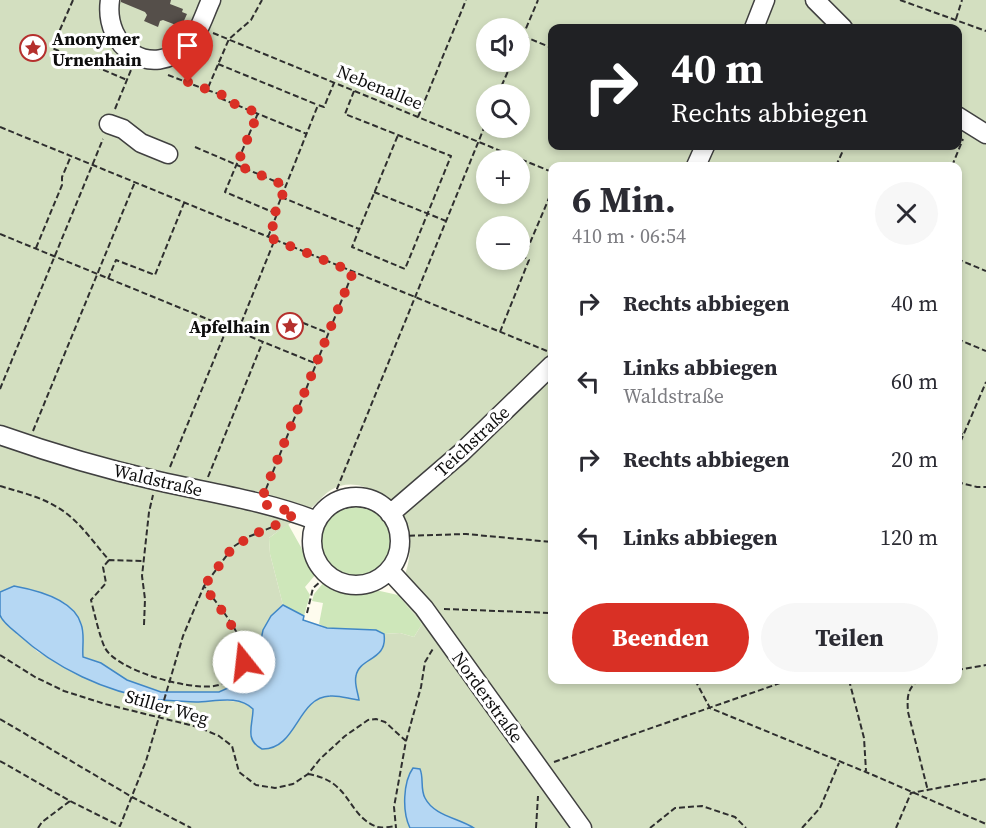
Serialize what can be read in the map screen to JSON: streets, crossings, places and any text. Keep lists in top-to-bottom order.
{
  "streets": {
    "street": ["Teichstraße", "Waldstraße", "Norderstraße"],
    "path": ["Nebenallee", "Stiller Weg"]
  },
  "crossings": [
    ["Teichstraße", "Waldstraße"],
    ["Teichstraße", "Norderstraße"],
    ["Waldstraße", "Norderstraße"]
  ],
  "places": {
    "place": ["Anonymer Urnenhain", "Apfelhain"]
  },
  "page": {
    "map_buttons": ["+", "−"],
    "turn": ["40 m", "Rechts abbiegen"],
    "heading": ["6 Min.", "410 m · 06:54"],
    "list": [
      {
        "name": "Rechts abbiegen",
        "value": "40 m"
      },
      {
        "name": "Links abbiegen",
        "note": "Waldstraße",
        "value": "60 m"
      },
      {
        "name": "Rechts abbiegen",
        "value": "20 m"
      },
      {
        "name": "Links abbiegen",
        "value": "120 m"
      }
    ],
    "buttons": ["Beenden", "Teilen"]
  }
}
